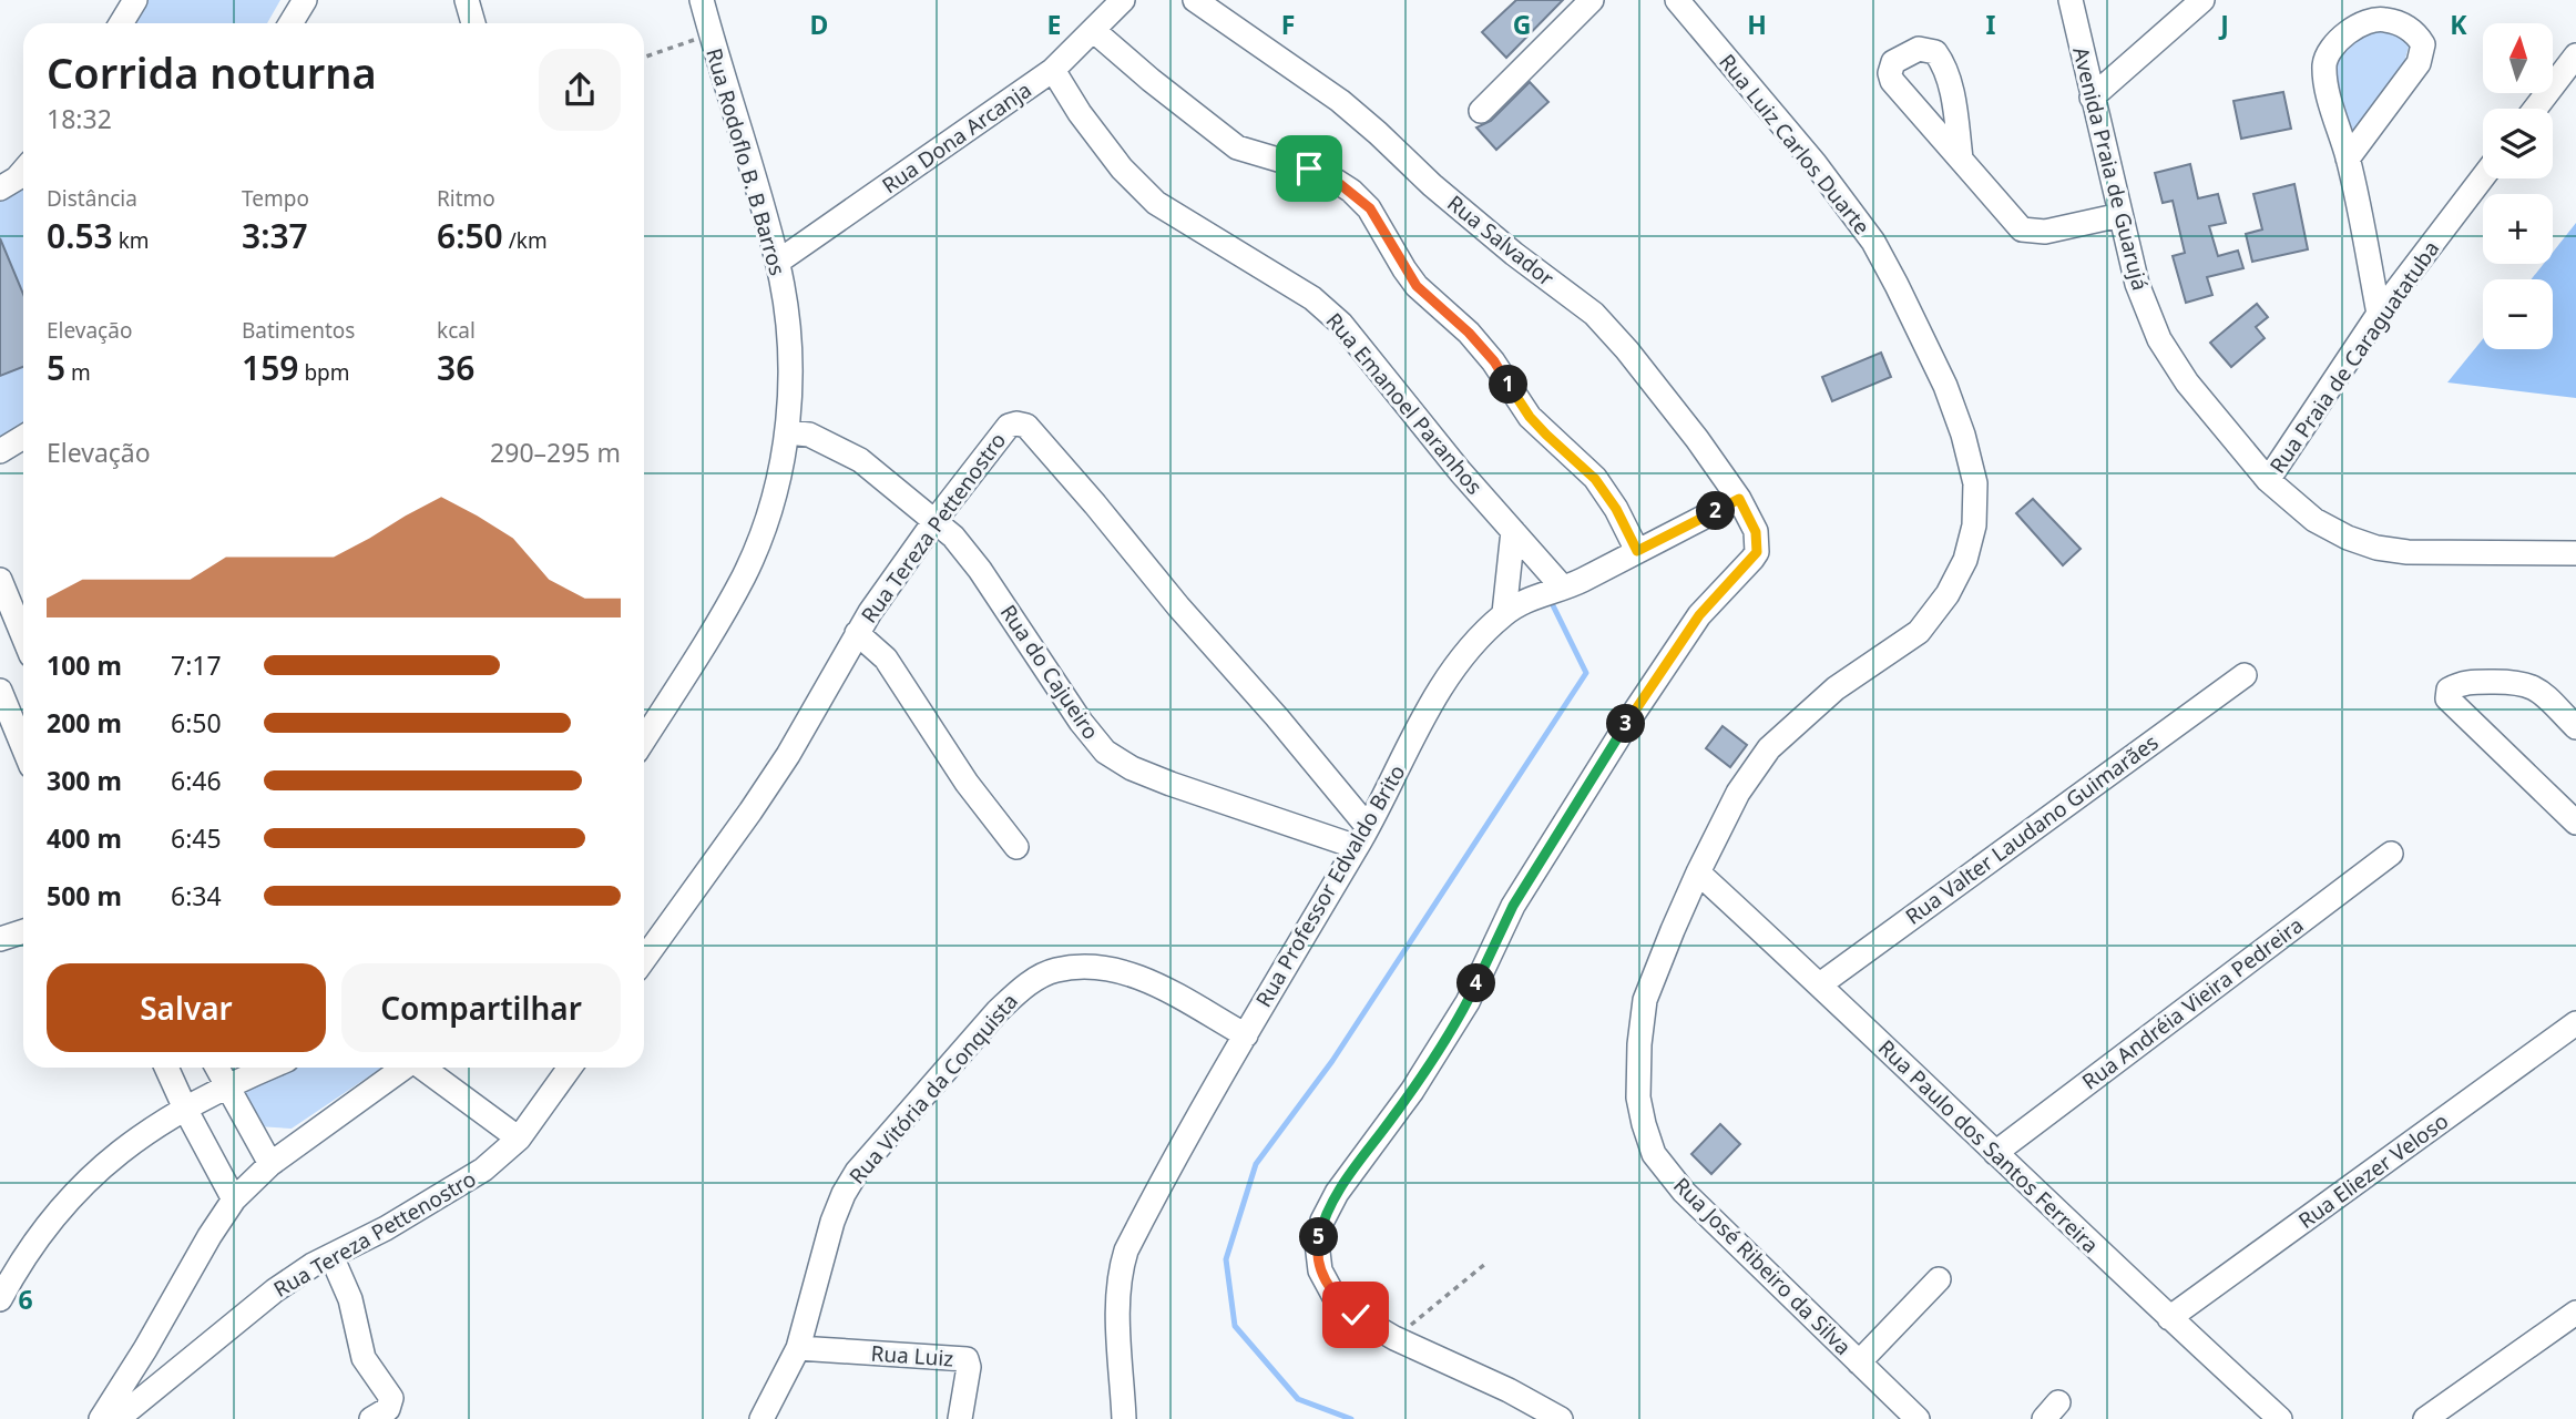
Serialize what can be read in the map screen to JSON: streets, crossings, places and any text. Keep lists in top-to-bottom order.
{
  "streets": {
    "street": [
      "Rua Dona Arcanja",
      "Rua Luiz Carlos Duarte",
      "Rua Rodoflo B. B Barros",
      "Avenida Praia de Guarujá",
      "Rua Salvador",
      "Rua Praia de Caraguatatuba",
      "Rua Emanoel Paranhos",
      "Rua Tereza Pettenostro",
      "Rua do Cajueiro",
      "Rua Valter Laudano Guimarães",
      "Rua Professor Edvaldo Brito",
      "Rua Andréia Vieira Pedreira",
      "Rua Vitória da Conquista",
      "Rua Paulo dos Santos Ferreira",
      "Rua Eliezer Veloso",
      "Rua José Ribeiro da Silva",
      "Rua Luiz"
    ]
  },
  "crossings": [
    ["Rua Dona Arcanja", "Rua Rodoflo B. B Barros"],
    ["Rua Dona Arcanja", "Rua Emanoel Paranhos"],
    ["Rua Luiz Carlos Duarte", "Rua Paulo dos Santos Ferreira"],
    ["Rua Luiz Carlos Duarte", "Rua José Ribeiro da Silva"],
    ["Rua Rodoflo B. B Barros", "Rua do Cajueiro"],
    ["Avenida Praia de Guarujá", "Rua Praia de Caraguatatuba"],
    ["Rua Salvador", "Rua Professor Edvaldo Brito"],
    ["Rua Emanoel Paranhos", "Rua Professor Edvaldo Brito"],
    ["Rua Tereza Pettenostro", "Rua do Cajueiro"],
    ["Rua Tereza Pettenostro", "Rua Professor Edvaldo Brito"],
    ["Rua do Cajueiro", "Rua Professor Edvaldo Brito"],
    ["Rua Valter Laudano Guimarães", "Rua Paulo dos Santos Ferreira"],
    ["Rua Professor Edvaldo Brito", "Rua Vitória da Conquista"],
    ["Rua Andréia Vieira Pedreira", "Rua Paulo dos Santos Ferreira"],
    ["Rua Vitória da Conquista", "Rua Luiz"],
    ["Rua Paulo dos Santos Ferreira", "Rua Eliezer Veloso"],
    ["Rua Paulo dos Santos Ferreira", "Rua José Ribeiro da Silva"]
  ],
  "north": "top",
  "page": {
    "map_buttons": ["+", "−"],
    "heading": ["Corrida noturna", "18:32"],
    "stats": [
      ["Distância", "0.53 km"],
      ["Tempo", "3:37"],
      ["Ritmo", "6:50 /km"],
      ["Elevação", "5 m"],
      ["Batimentos", "159 bpm"],
      ["kcal", "36"]
    ],
    "pins": [
      "1",
      "2",
      "3",
      "4",
      "5"
    ],
    "chart": ["Elevação", "290–295 m"],
    "list": [
      {
        "name": "100 m",
        "note": "7:17"
      },
      {
        "name": "200 m",
        "note": "6:50"
      },
      {
        "name": "300 m",
        "note": "6:46"
      },
      {
        "name": "400 m",
        "note": "6:45"
      },
      {
        "name": "500 m",
        "note": "6:34"
      }
    ],
    "buttons": ["Salvar", "Compartilhar"]
  },
  "grid": {
    "columns": [
      "D",
      "E",
      "F",
      "G",
      "H",
      "I",
      "J",
      "K"
    ],
    "rows": ["6"]
  }
}
